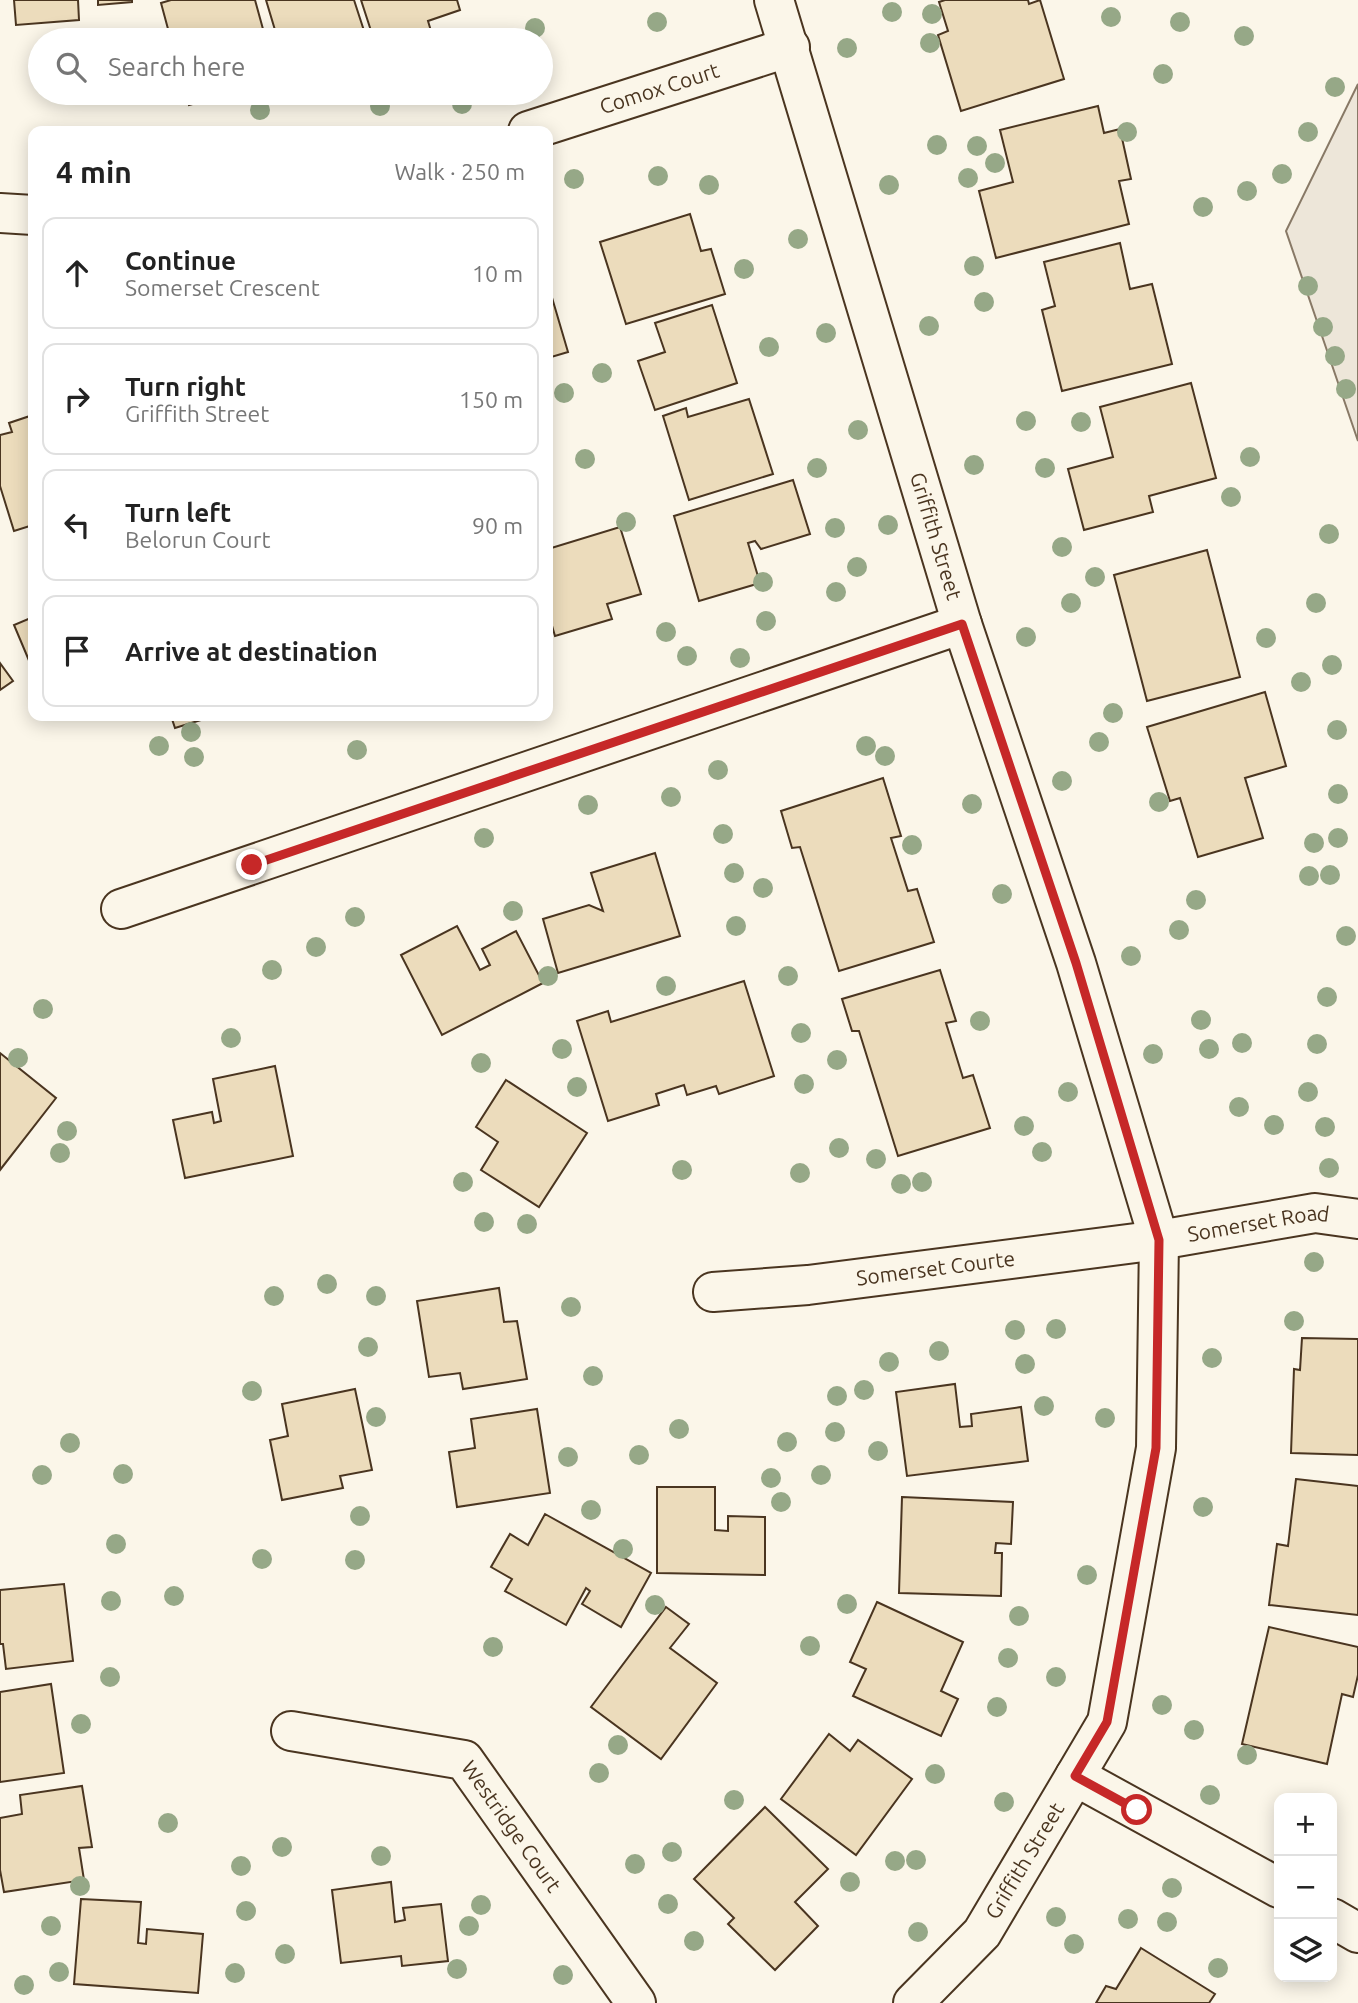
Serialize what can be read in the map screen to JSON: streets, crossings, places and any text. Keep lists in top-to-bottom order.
{
  "streets": {
    "street": [
      "Comox Court",
      "Griffith Street",
      "Somerset Road",
      "Somerset Courte",
      "Westridge Court"
    ]
  },
  "crossings": [
    ["Comox Court", "Griffith Street"],
    ["Griffith Street", "Somerset Road"],
    ["Griffith Street", "Somerset Courte"],
    ["Somerset Road", "Somerset Courte"]
  ],
  "page": {
    "search": "Search here",
    "heading": ["4 min", "Walk · 250 m"],
    "list": [
      ["Continue", "Somerset Crescent", "10 m"],
      ["Turn right", "Griffith Street", "150 m"],
      ["Turn left", "Belorun Court", "90 m"],
      "Arrive at destination"
    ],
    "map_buttons": ["+", "−"]
  }
}
